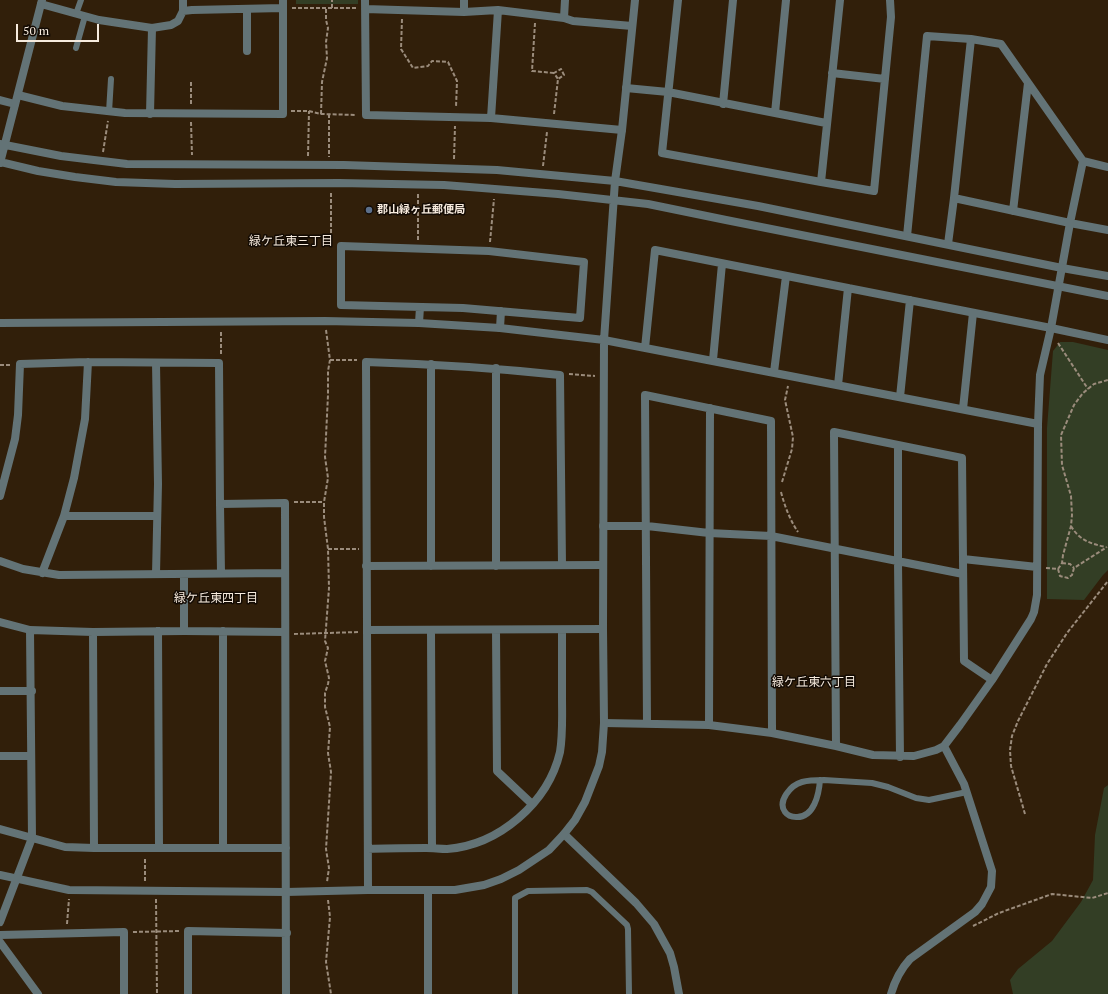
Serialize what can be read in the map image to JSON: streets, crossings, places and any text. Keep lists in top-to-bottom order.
{
  "districts": ["緑ケ丘東三丁目", "緑ケ丘東四丁目", "緑ケ丘東六丁目"],
  "places": ["郡山緑ヶ丘郵便局"],
  "scale_bar": "50 m"
}
